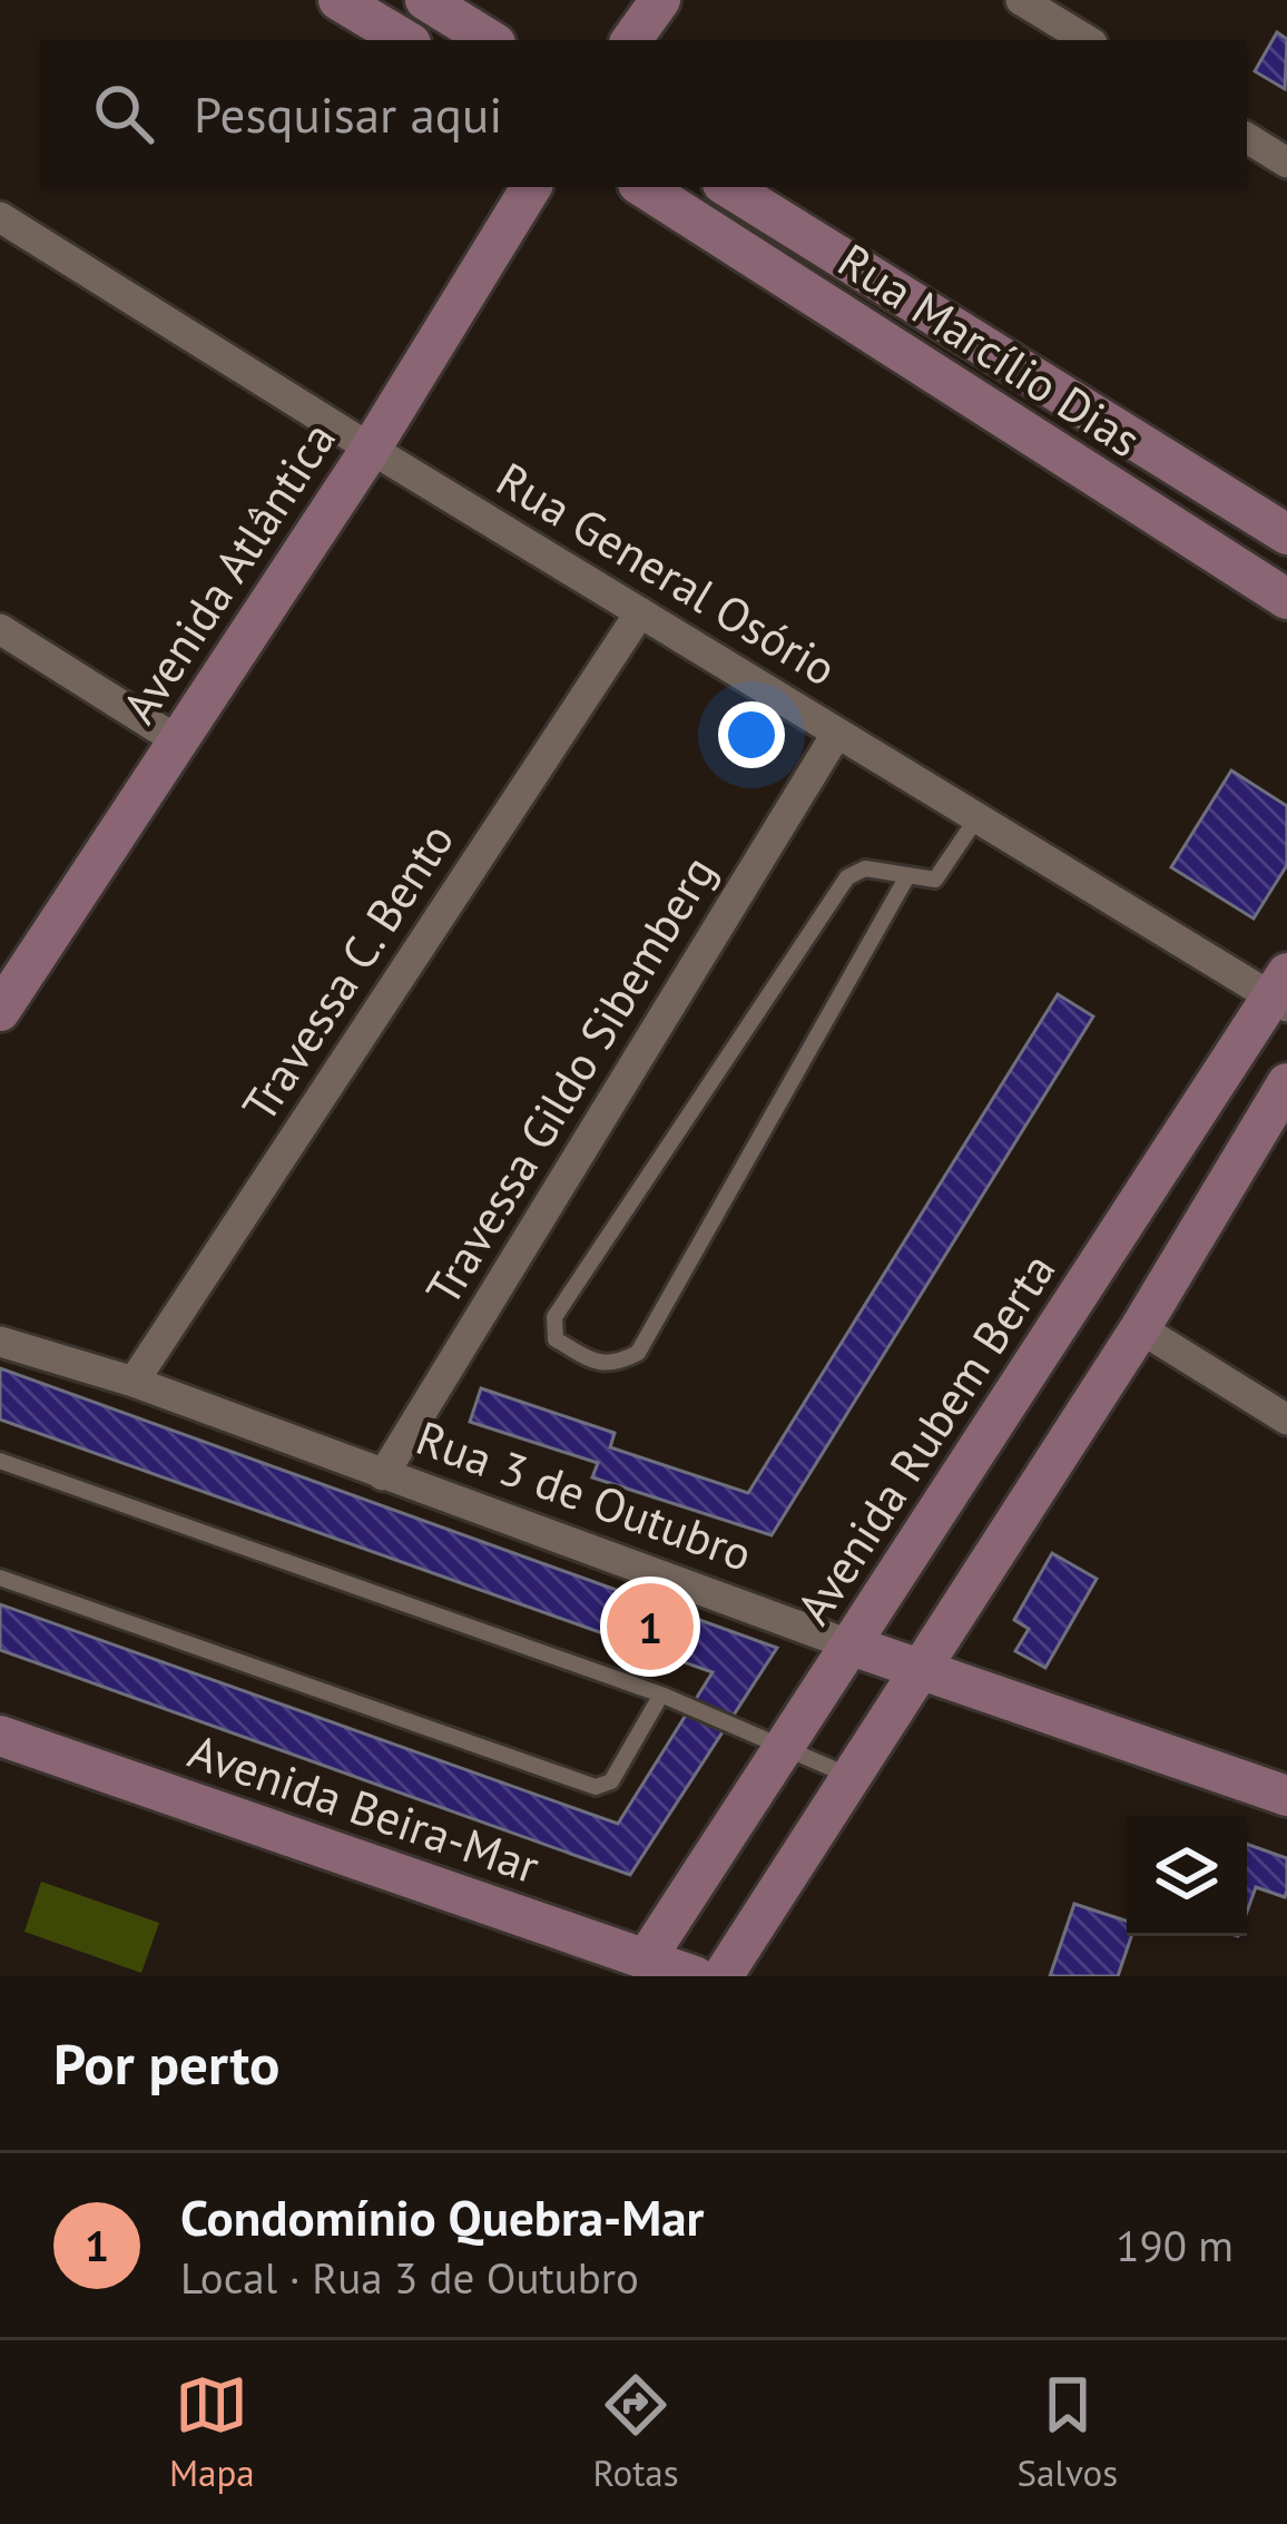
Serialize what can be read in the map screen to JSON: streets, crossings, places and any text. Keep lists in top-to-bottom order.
{
  "streets": {
    "street": [
      "Rua Marcílio Dias",
      "Avenida Atlântica",
      "Rua General Osório",
      "Travessa C. Bento",
      "Travessa Gildo Sibemberg",
      "Avenida Rubem Berta",
      "Rua 3 de Outubro",
      "Avenida Beira-Mar"
    ]
  },
  "crossings": [
    ["Avenida Atlântica", "Rua General Osório"],
    ["Rua General Osório", "Travessa C. Bento"],
    ["Rua General Osório", "Travessa Gildo Sibemberg"],
    ["Rua General Osório", "Avenida Rubem Berta"],
    ["Travessa C. Bento", "Rua 3 de Outubro"],
    ["Travessa Gildo Sibemberg", "Rua 3 de Outubro"],
    ["Avenida Rubem Berta", "Rua 3 de Outubro"],
    ["Avenida Rubem Berta", "Avenida Beira-Mar"]
  ],
  "page": {
    "search": "Pesquisar aqui",
    "pins": "1",
    "heading": "Por perto",
    "list": [
      {
        "mark": "1",
        "name": "Condomínio Quebra-Mar",
        "note": "Local · Rua 3 de Outubro",
        "value": "190 m"
      }
    ],
    "nav": ["Mapa", "Rotas", "Salvos"]
  }
}
